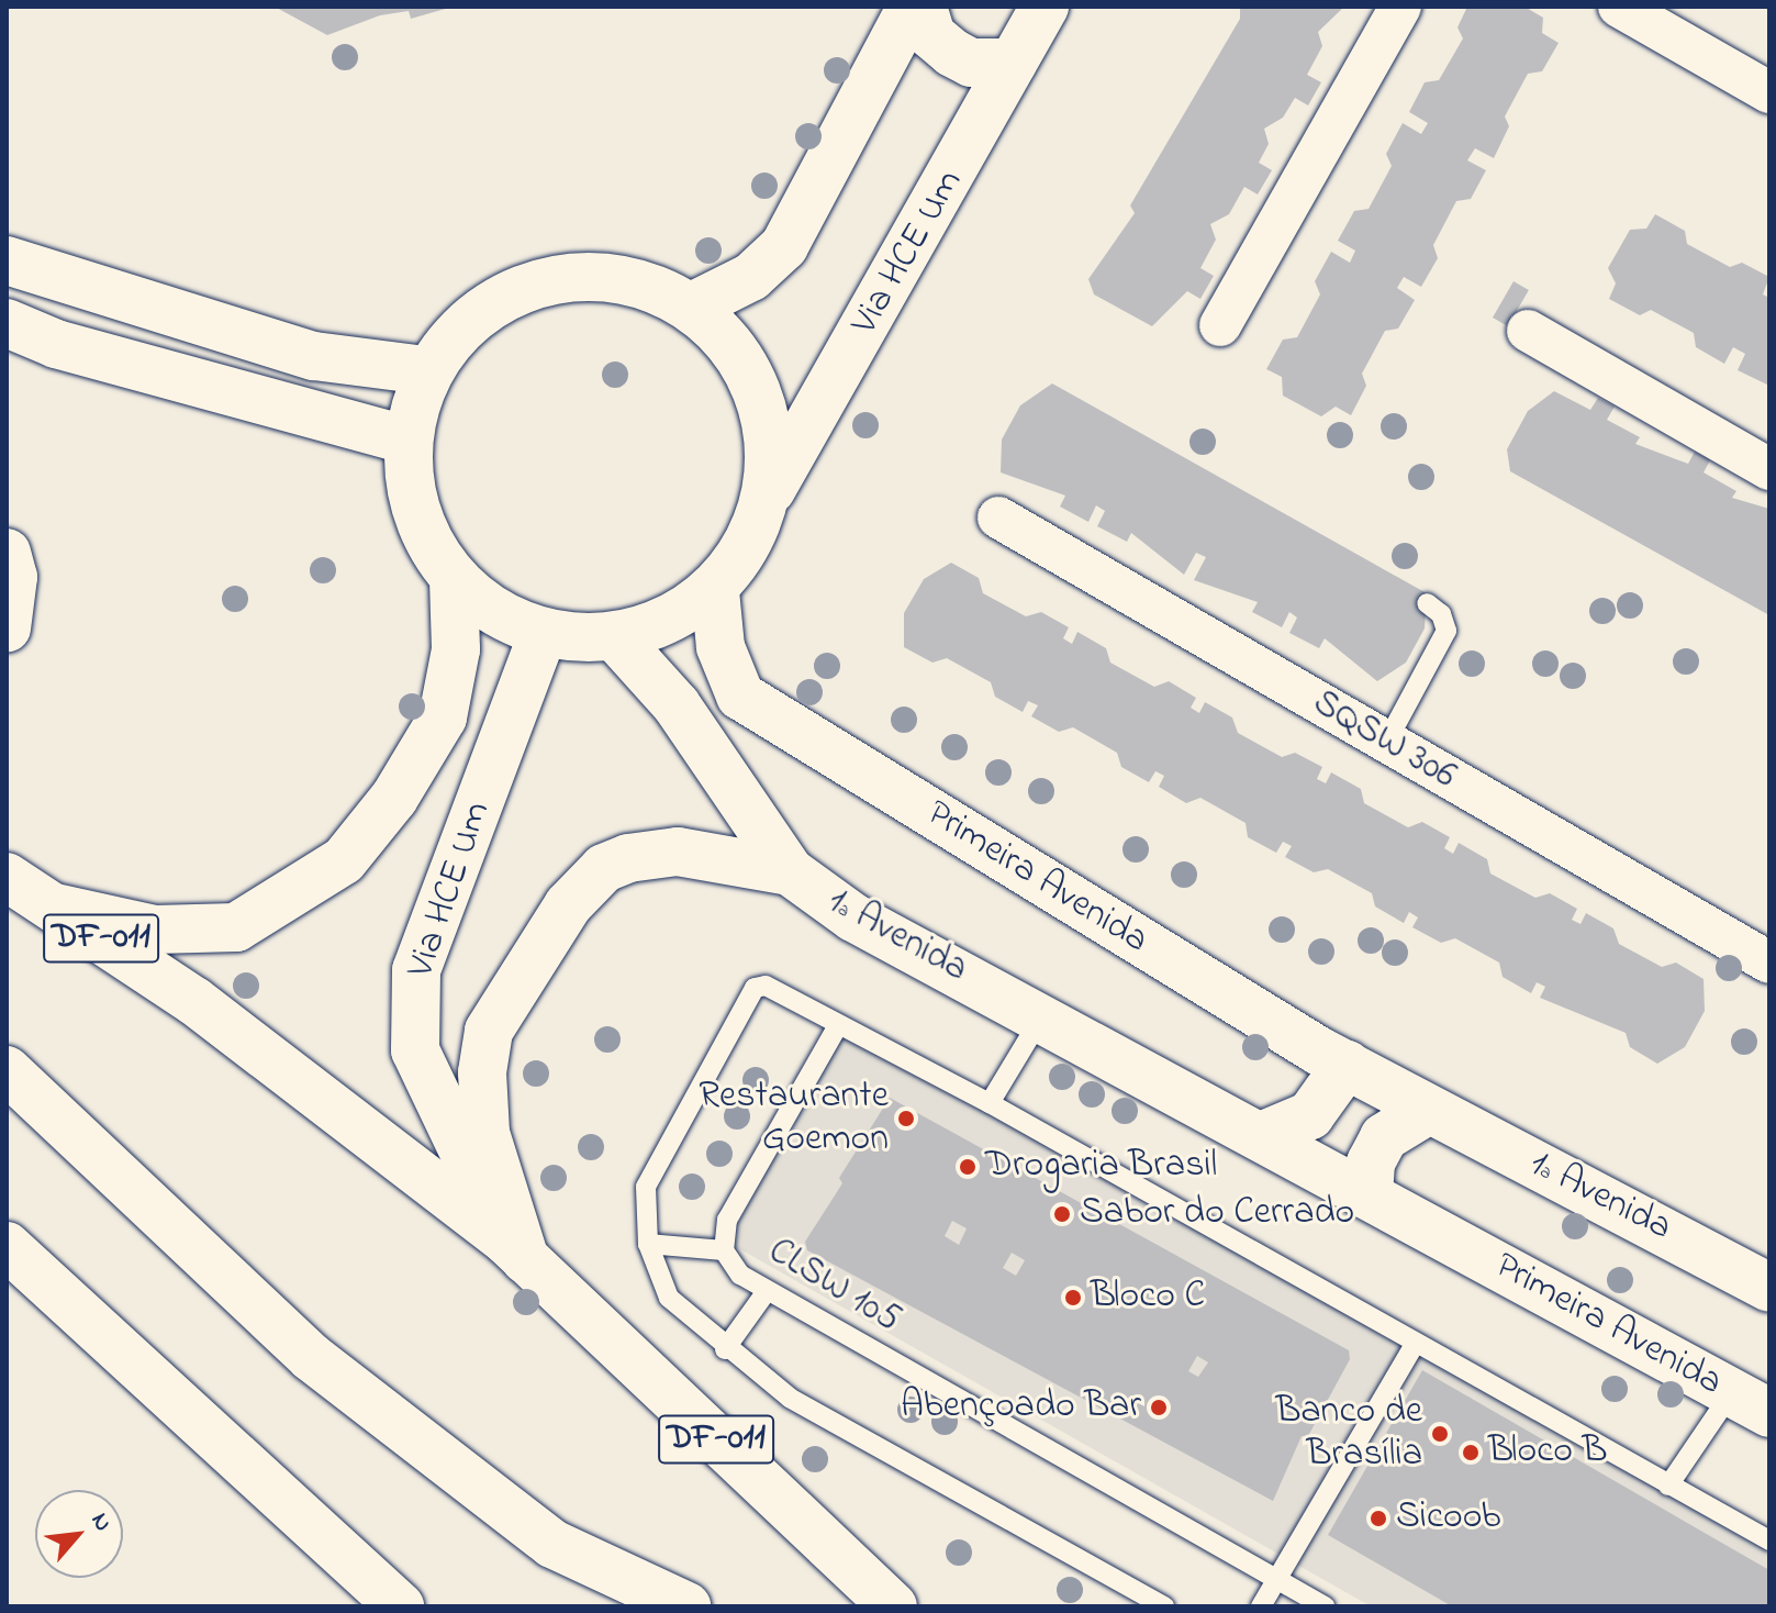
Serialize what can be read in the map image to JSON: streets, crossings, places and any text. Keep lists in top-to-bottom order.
{
  "streets": {
    "main road": [
      "Via HCE Um",
      "Primeira Avenida",
      "1ª Avenida",
      "DF-011"
    ],
    "street": ["SQSW 306"],
    "lane": ["CLSW 105"]
  },
  "crossings": [
    ["Via HCE Um", "Primeira Avenida"],
    ["Via HCE Um", "1ª Avenida"],
    ["Via HCE Um", "DF-011"],
    ["Primeira Avenida", "1ª Avenida"]
  ],
  "places": [
    "Restaurante Goemon",
    "Drogaria Brasil",
    "Sabor do Cerrado",
    "Bloco C",
    "Abençoado Bar",
    "Banco de Brasília",
    "Bloco B",
    "Sicoob"
  ],
  "north": "top right"
}
